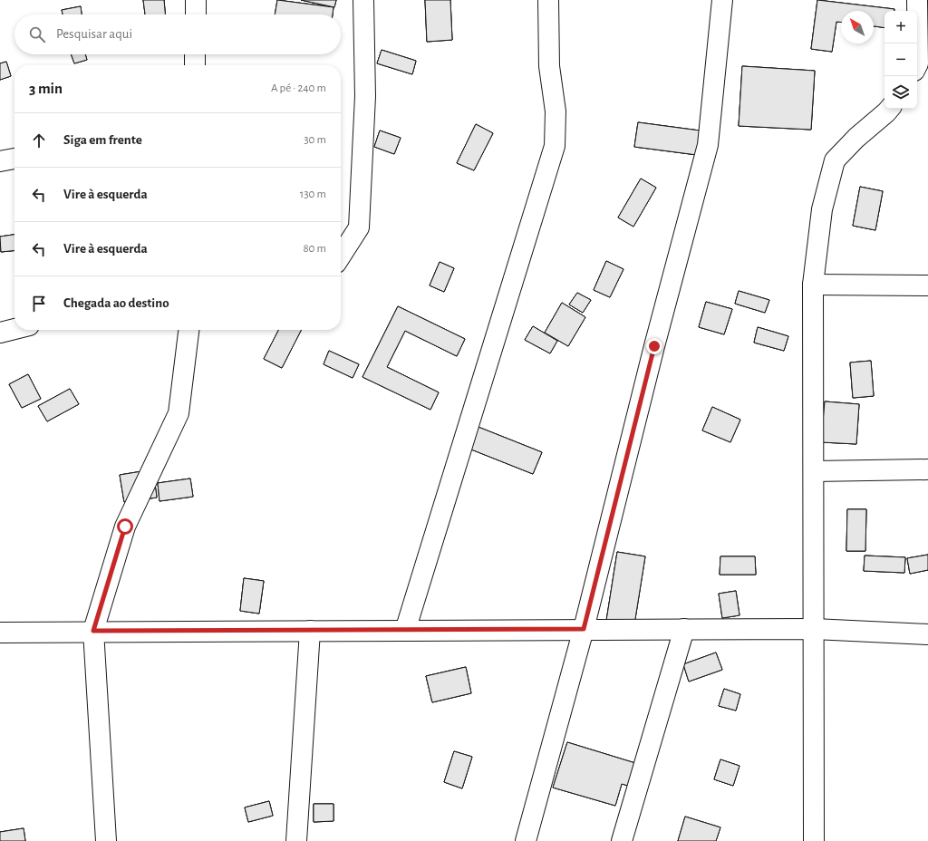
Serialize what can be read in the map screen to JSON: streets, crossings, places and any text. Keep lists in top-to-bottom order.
{
  "north": "top left",
  "page": {
    "map_buttons": ["+", "−"],
    "search": "Pesquisar aqui",
    "heading": ["3 min", "A pé · 240 m"],
    "list": [
      ["Siga em frente", "30 m"],
      ["Vire à esquerda", "130 m"],
      ["Vire à esquerda", "80 m"],
      "Chegada ao destino"
    ]
  }
}
